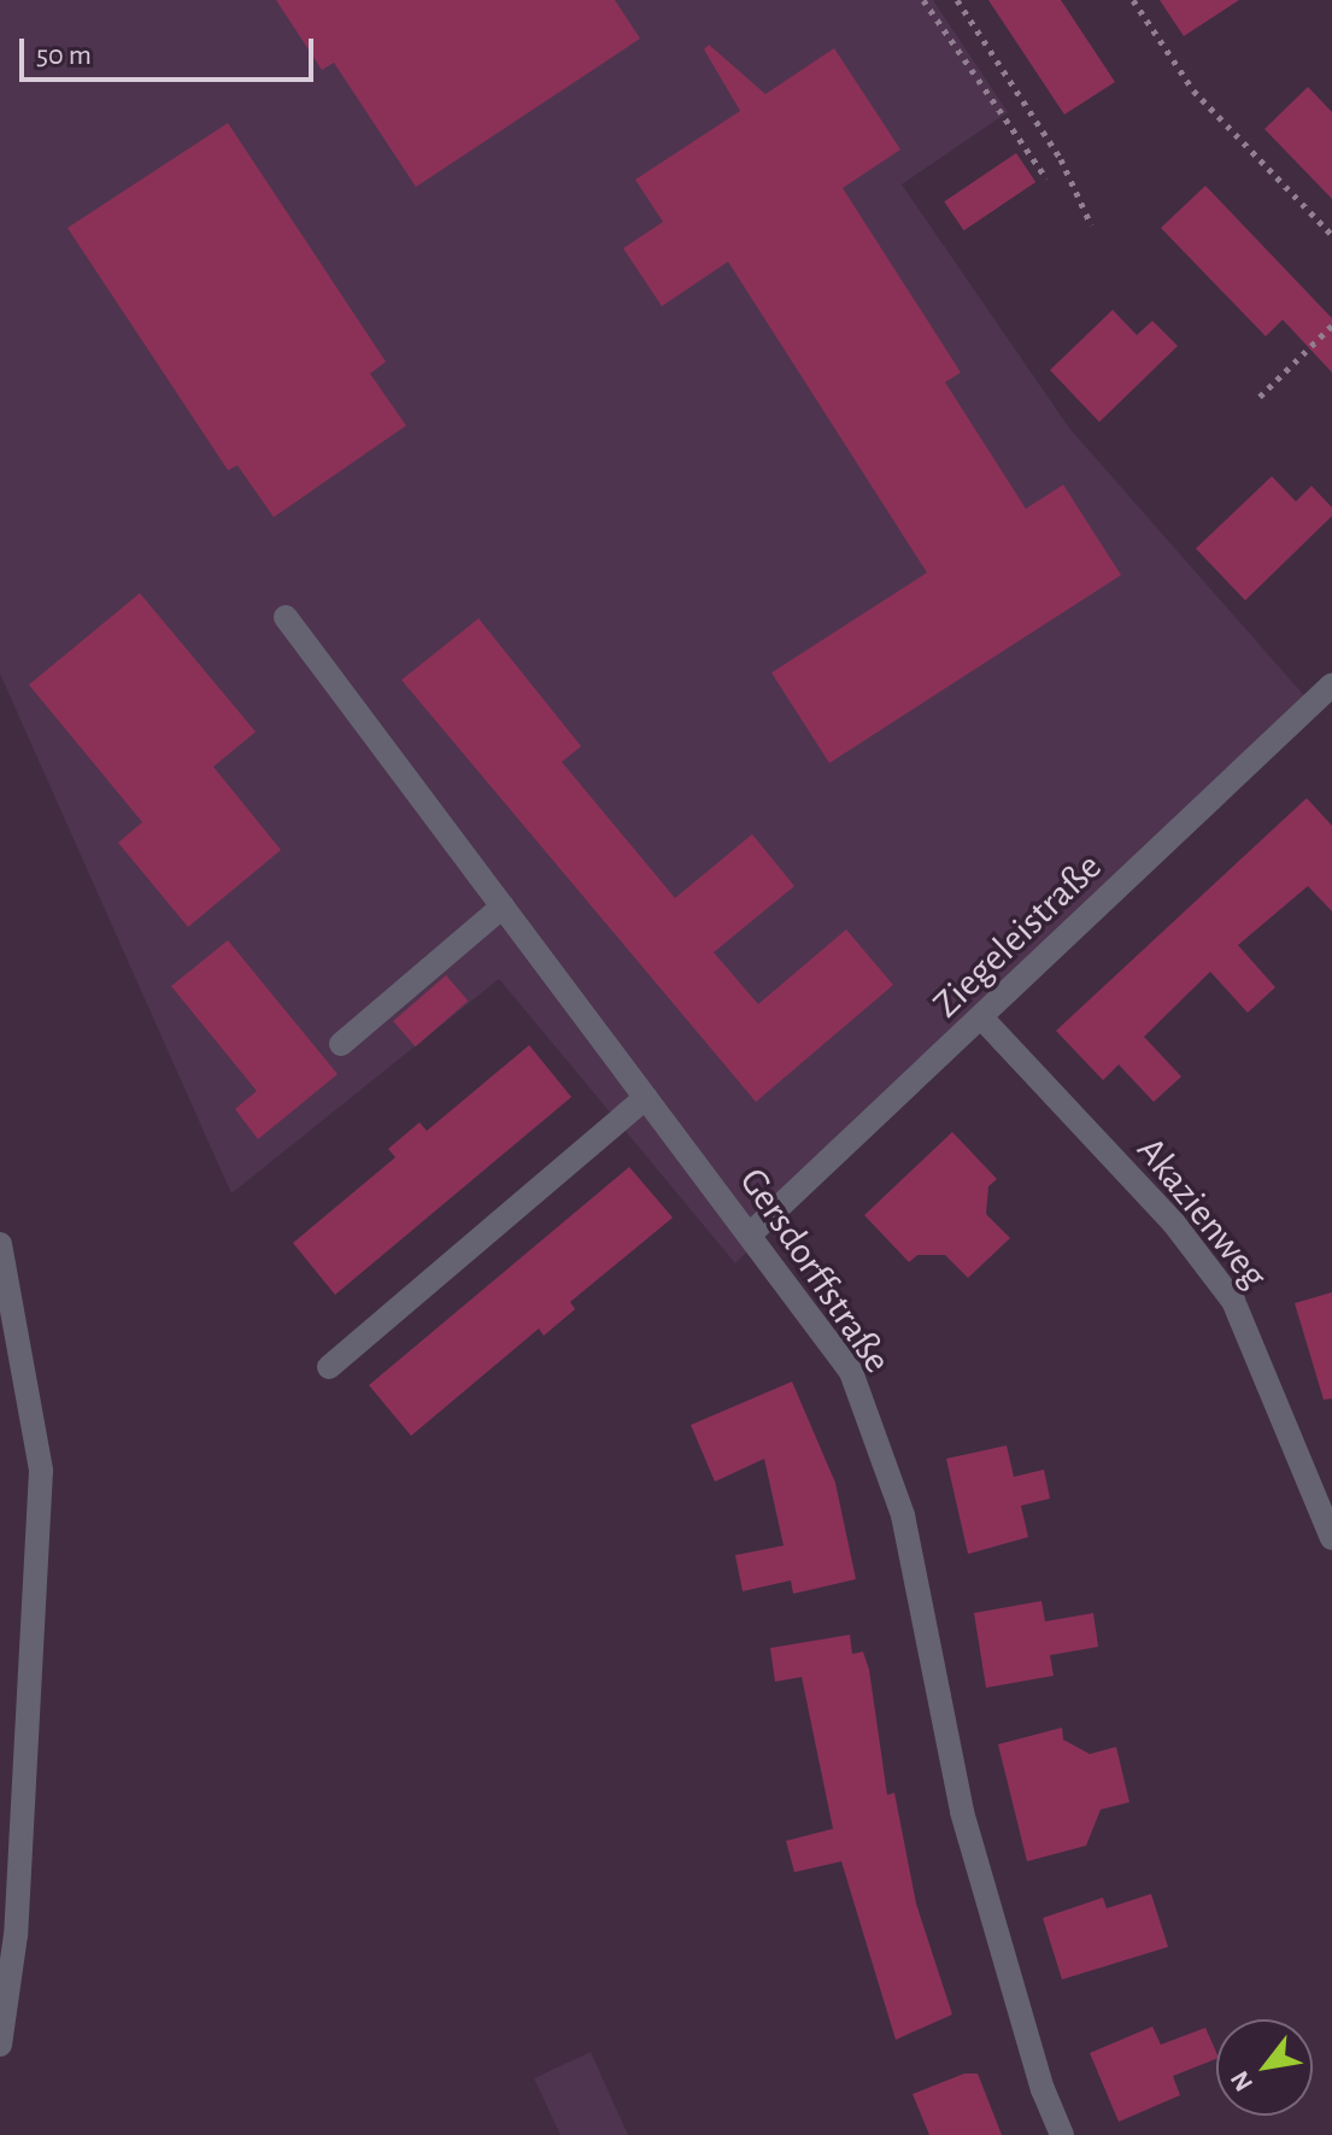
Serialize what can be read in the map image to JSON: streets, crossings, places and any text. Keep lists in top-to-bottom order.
{
  "streets": {
    "street": ["Ziegeleistraße", "Akazienweg", "Gersdorffstraße"]
  },
  "crossings": [
    ["Ziegeleistraße", "Akazienweg"],
    ["Ziegeleistraße", "Gersdorffstraße"]
  ],
  "scale_bar": "50 m",
  "north": "bottom left"
}
